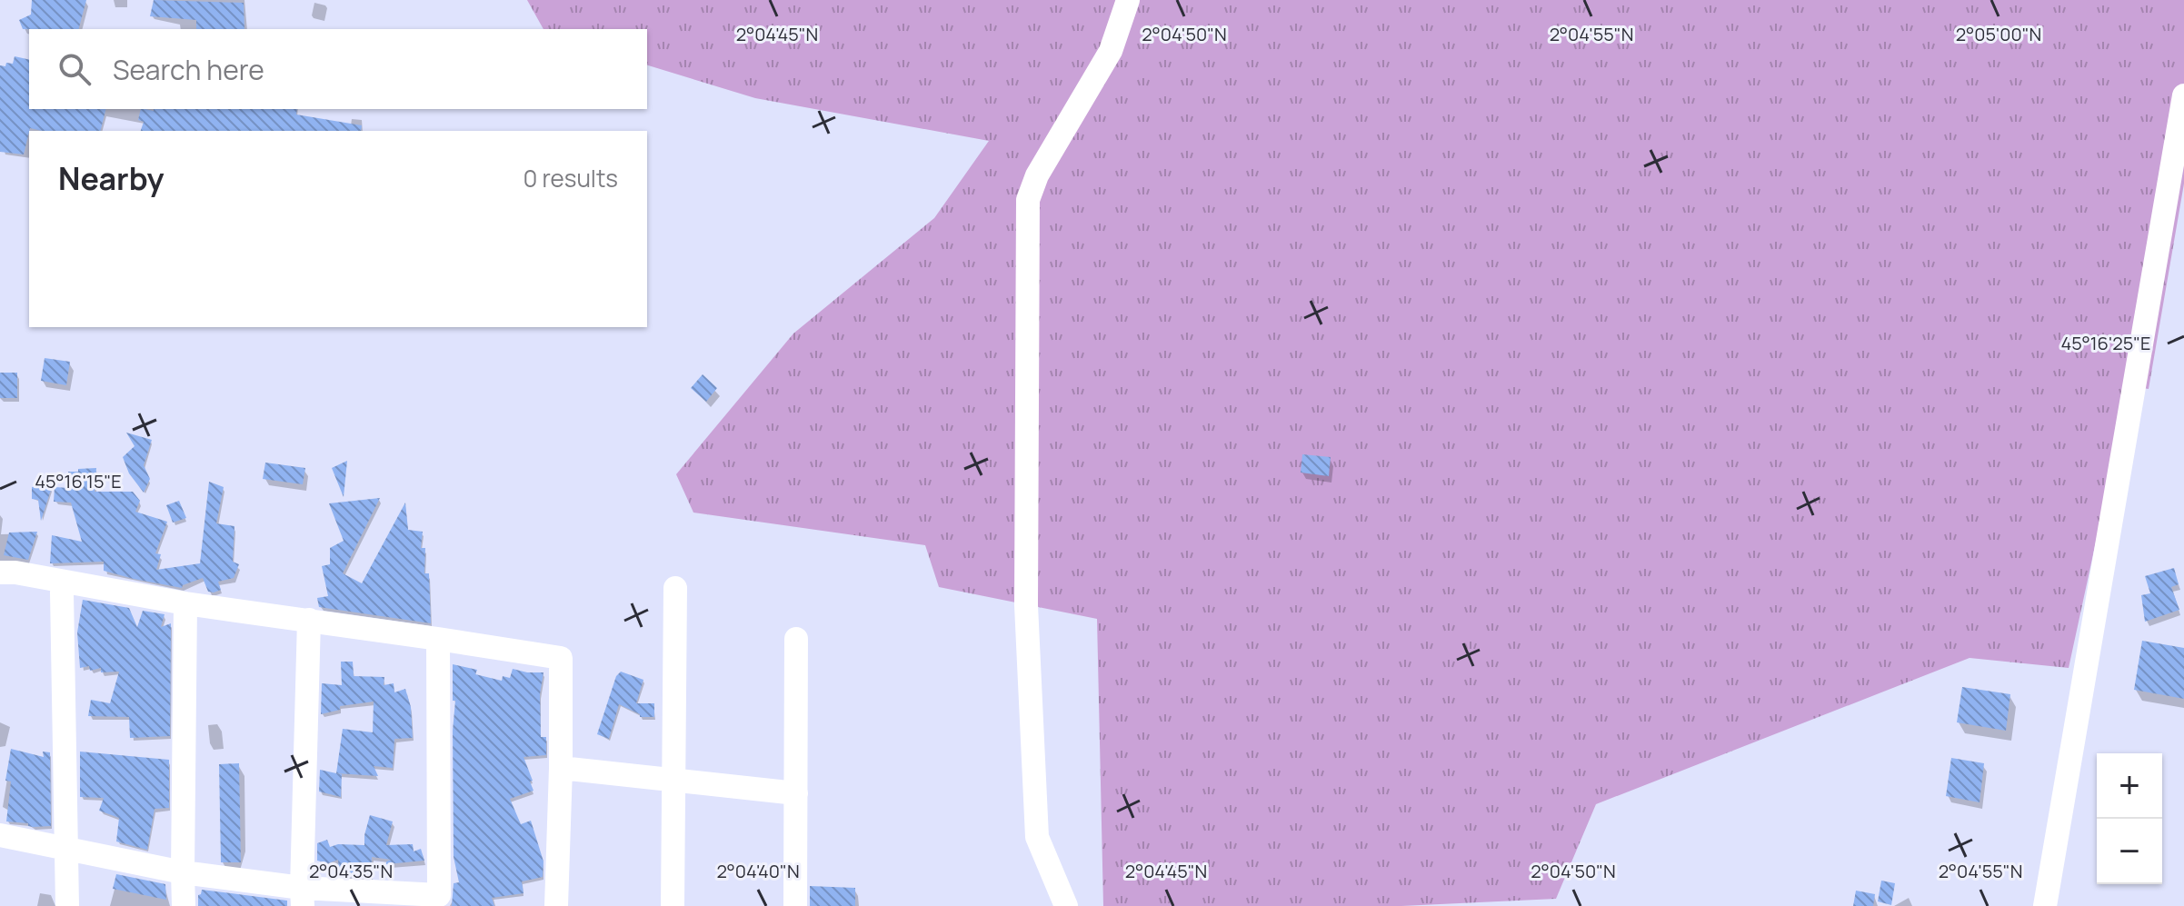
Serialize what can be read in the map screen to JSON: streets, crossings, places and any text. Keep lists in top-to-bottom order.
{
  "page": {
    "search": "Search here",
    "heading": ["Nearby", "0 results"],
    "map_buttons": ["+", "−"]
  },
  "coordinates": [
    "2°04'50\"N",
    "2°04'45\"N",
    "2°04'55\"N",
    "2°05'00\"N",
    "45°16'25\"E",
    "45°16'15\"E",
    "2°04'35\"N",
    "2°04'40\"N"
  ]
}
